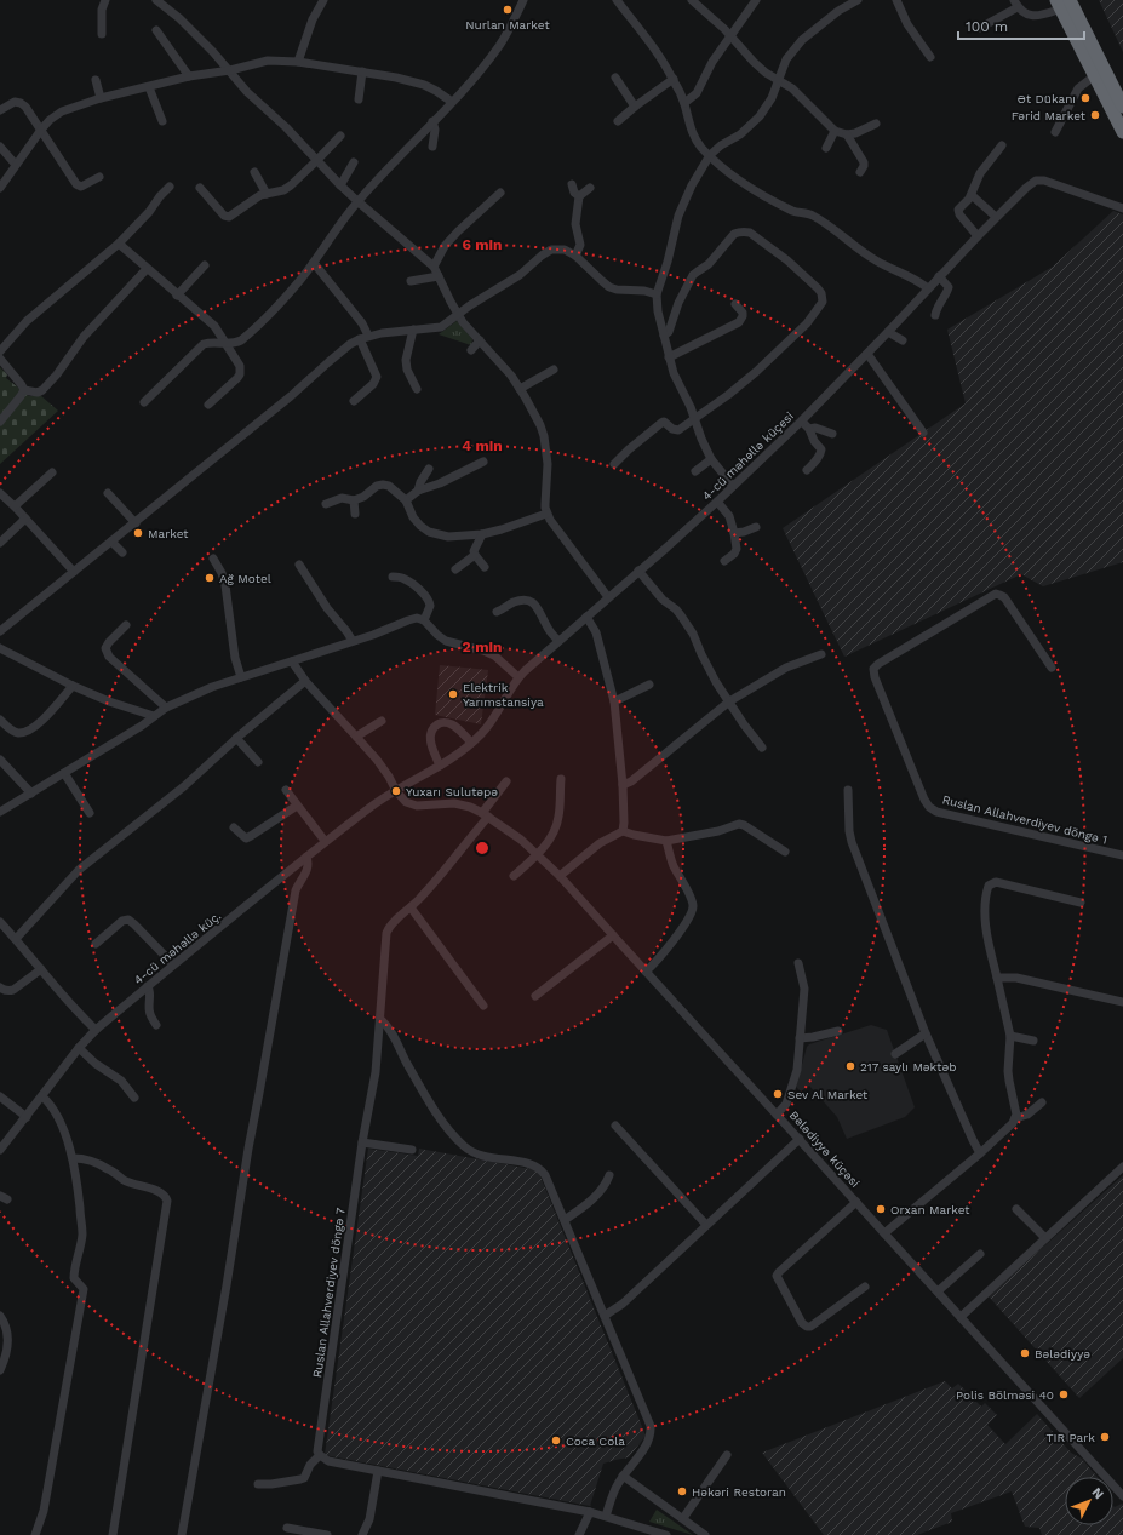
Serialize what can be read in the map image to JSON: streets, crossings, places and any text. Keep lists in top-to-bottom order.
{
  "streets": {
    "street": [
      "4-cü məhəllə küçesi",
      "Ruslan Allahverdiyev döngə 1",
      "4-cü məhəllə küç.",
      "Bələdiyyə küçəsi",
      "Ruslan Allahverdiyev döngə 7"
    ]
  },
  "crossings": [
    ["4-cü məhəllə küçesi", "4-cü məhəllə küç."],
    ["4-cü məhəllə küçesi", "Bələdiyyə küçəsi"],
    ["4-cü məhəllə küç.", "Bələdiyyə küçəsi"],
    ["Bələdiyyə küçəsi", "Ruslan Allahverdiyev döngə 7"]
  ],
  "places": [
    "Nurlan Market",
    "Ət Dükanı",
    "Fərid Market",
    "Market",
    "Ağ Motel",
    "Elektrik Yarımstansiya",
    "Yuxarı Sulutəpə",
    "217 saylı Məktəb",
    "Sev Al Market",
    "Orxan Market",
    "Bələdiyyə",
    "Polis Bölməsi 40",
    "TIR Park",
    "Coca Cola",
    "Həkəri Restoran"
  ],
  "scale_bar": "100 m",
  "north": "top right",
  "rings": ["6 min", "4 min", "2 min"]
}
